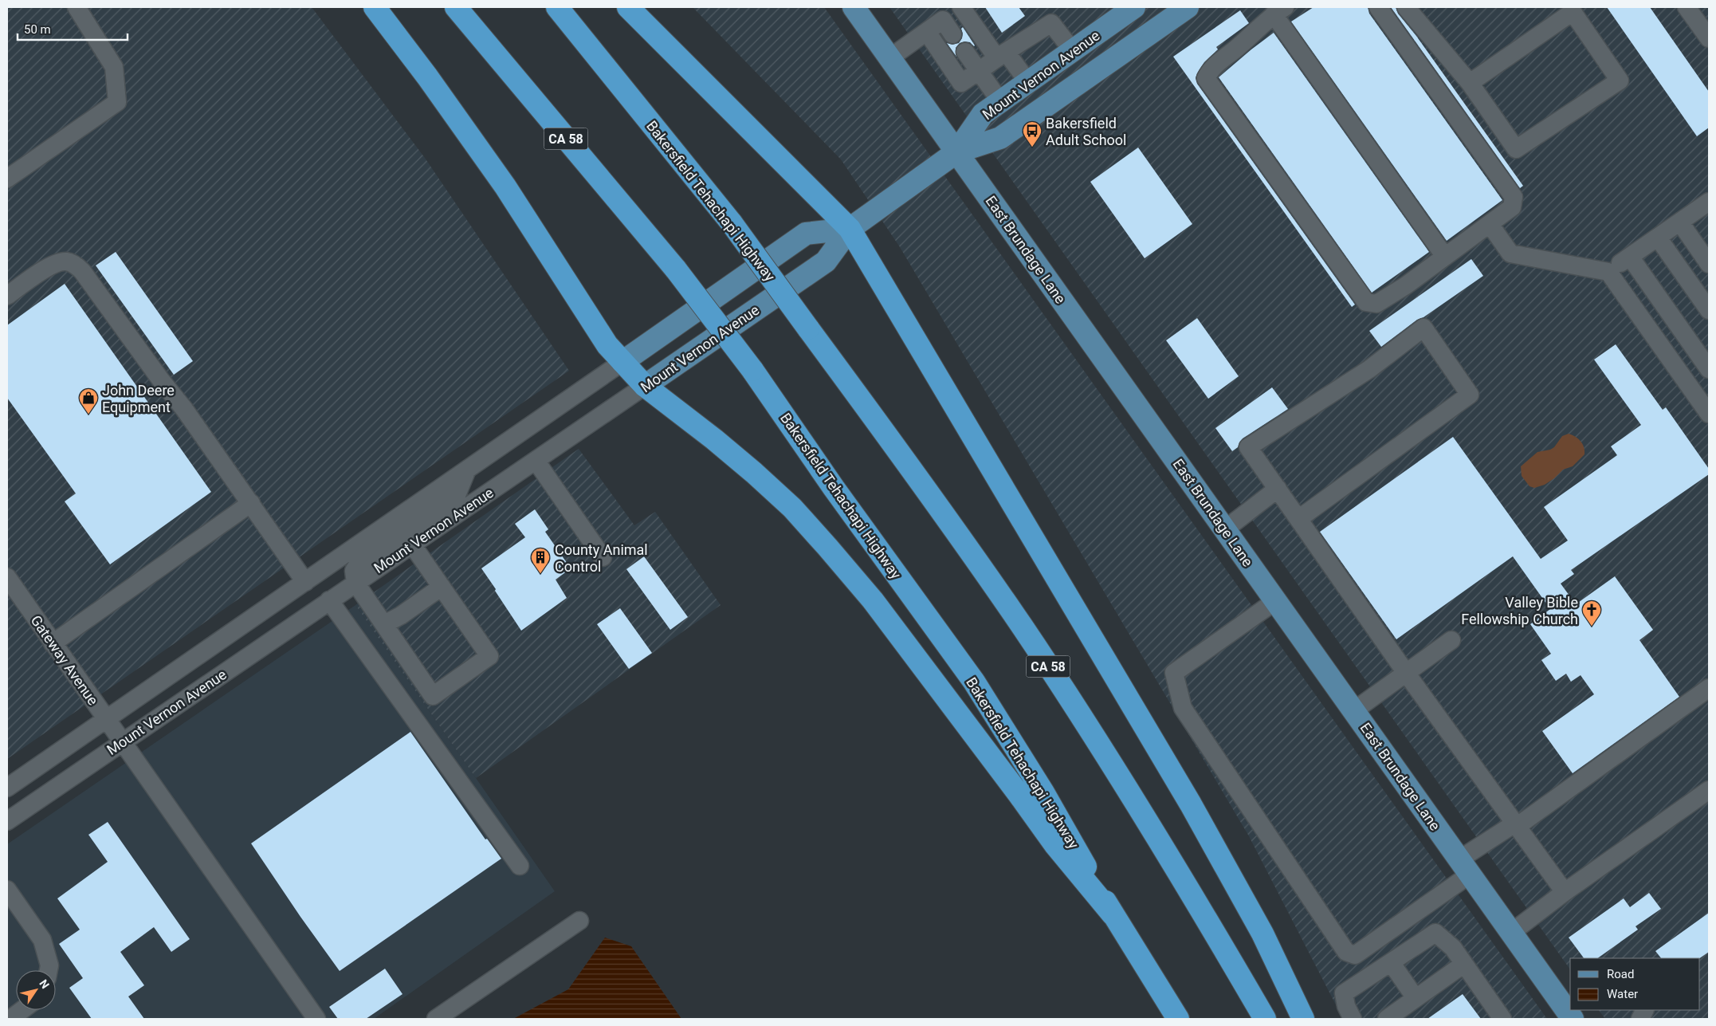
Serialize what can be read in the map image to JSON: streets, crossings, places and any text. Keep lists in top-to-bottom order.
{
  "streets": {
    "highway": ["CA 58", "Bakersfield Tehachapi Highway"],
    "main road": ["Mount Vernon Avenue", "East Brundage Lane"],
    "street": ["Gateway Avenue"]
  },
  "crossings": [
    ["Mount Vernon Avenue", "East Brundage Lane"],
    ["Mount Vernon Avenue", "Gateway Avenue"]
  ],
  "places": {
    "bus stop": ["Bakersfield Adult School"],
    "shop": ["John Deere Equipment"],
    "building": ["County Animal Control"],
    "church": ["Valley Bible Fellowship Church"]
  },
  "legend": ["Road", "Water"],
  "scale_bar": "50 m",
  "north": "top right"
}
